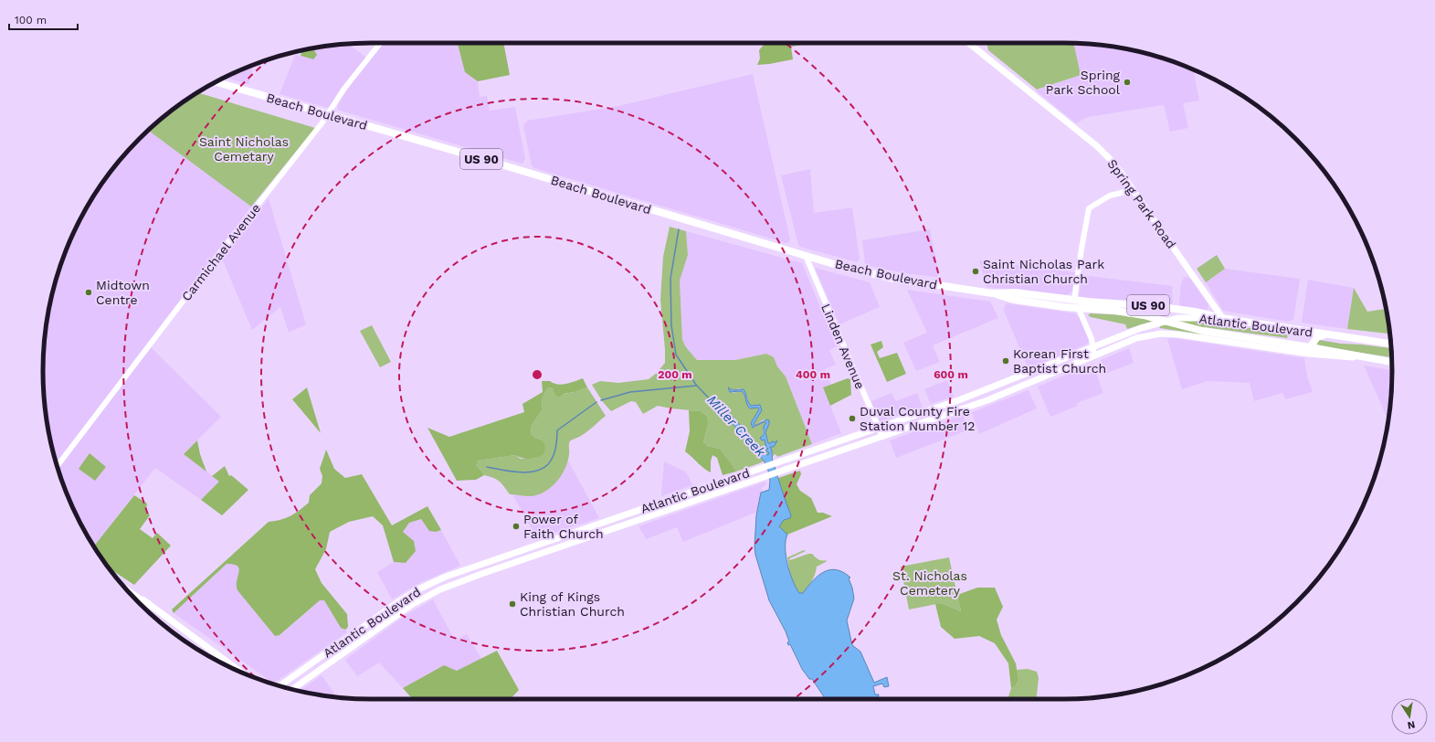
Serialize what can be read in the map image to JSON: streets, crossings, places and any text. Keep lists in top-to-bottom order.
{
  "streets": {
    "highway": ["Beach Boulevard", "US 90", "Atlantic Boulevard"],
    "main road": ["Spring Park Road"],
    "street": ["Carmichael Avenue", "Linden Avenue"]
  },
  "crossings": [
    ["Beach Boulevard", "Spring Park Road"],
    ["Beach Boulevard", "Carmichael Avenue"],
    ["Beach Boulevard", "Atlantic Boulevard"],
    ["Beach Boulevard", "Linden Avenue"],
    ["Spring Park Road", "Atlantic Boulevard"],
    ["Atlantic Boulevard", "Linden Avenue"]
  ],
  "water": ["Miller Creek"],
  "parks": ["Saint Nicholas Cemetary", "St. Nicholas Cemetery"],
  "places": [
    "Spring Park School",
    "Saint Nicholas Park Christian Church",
    "Midtown Centre",
    "Korean First Baptist Church",
    "Duval County Fire Station Number 12",
    "Power of Faith Church",
    "King of Kings Christian Church"
  ],
  "scale_bar": "100 m",
  "north": "bottom",
  "rings": ["200 m", "400 m", "600 m"]
}
